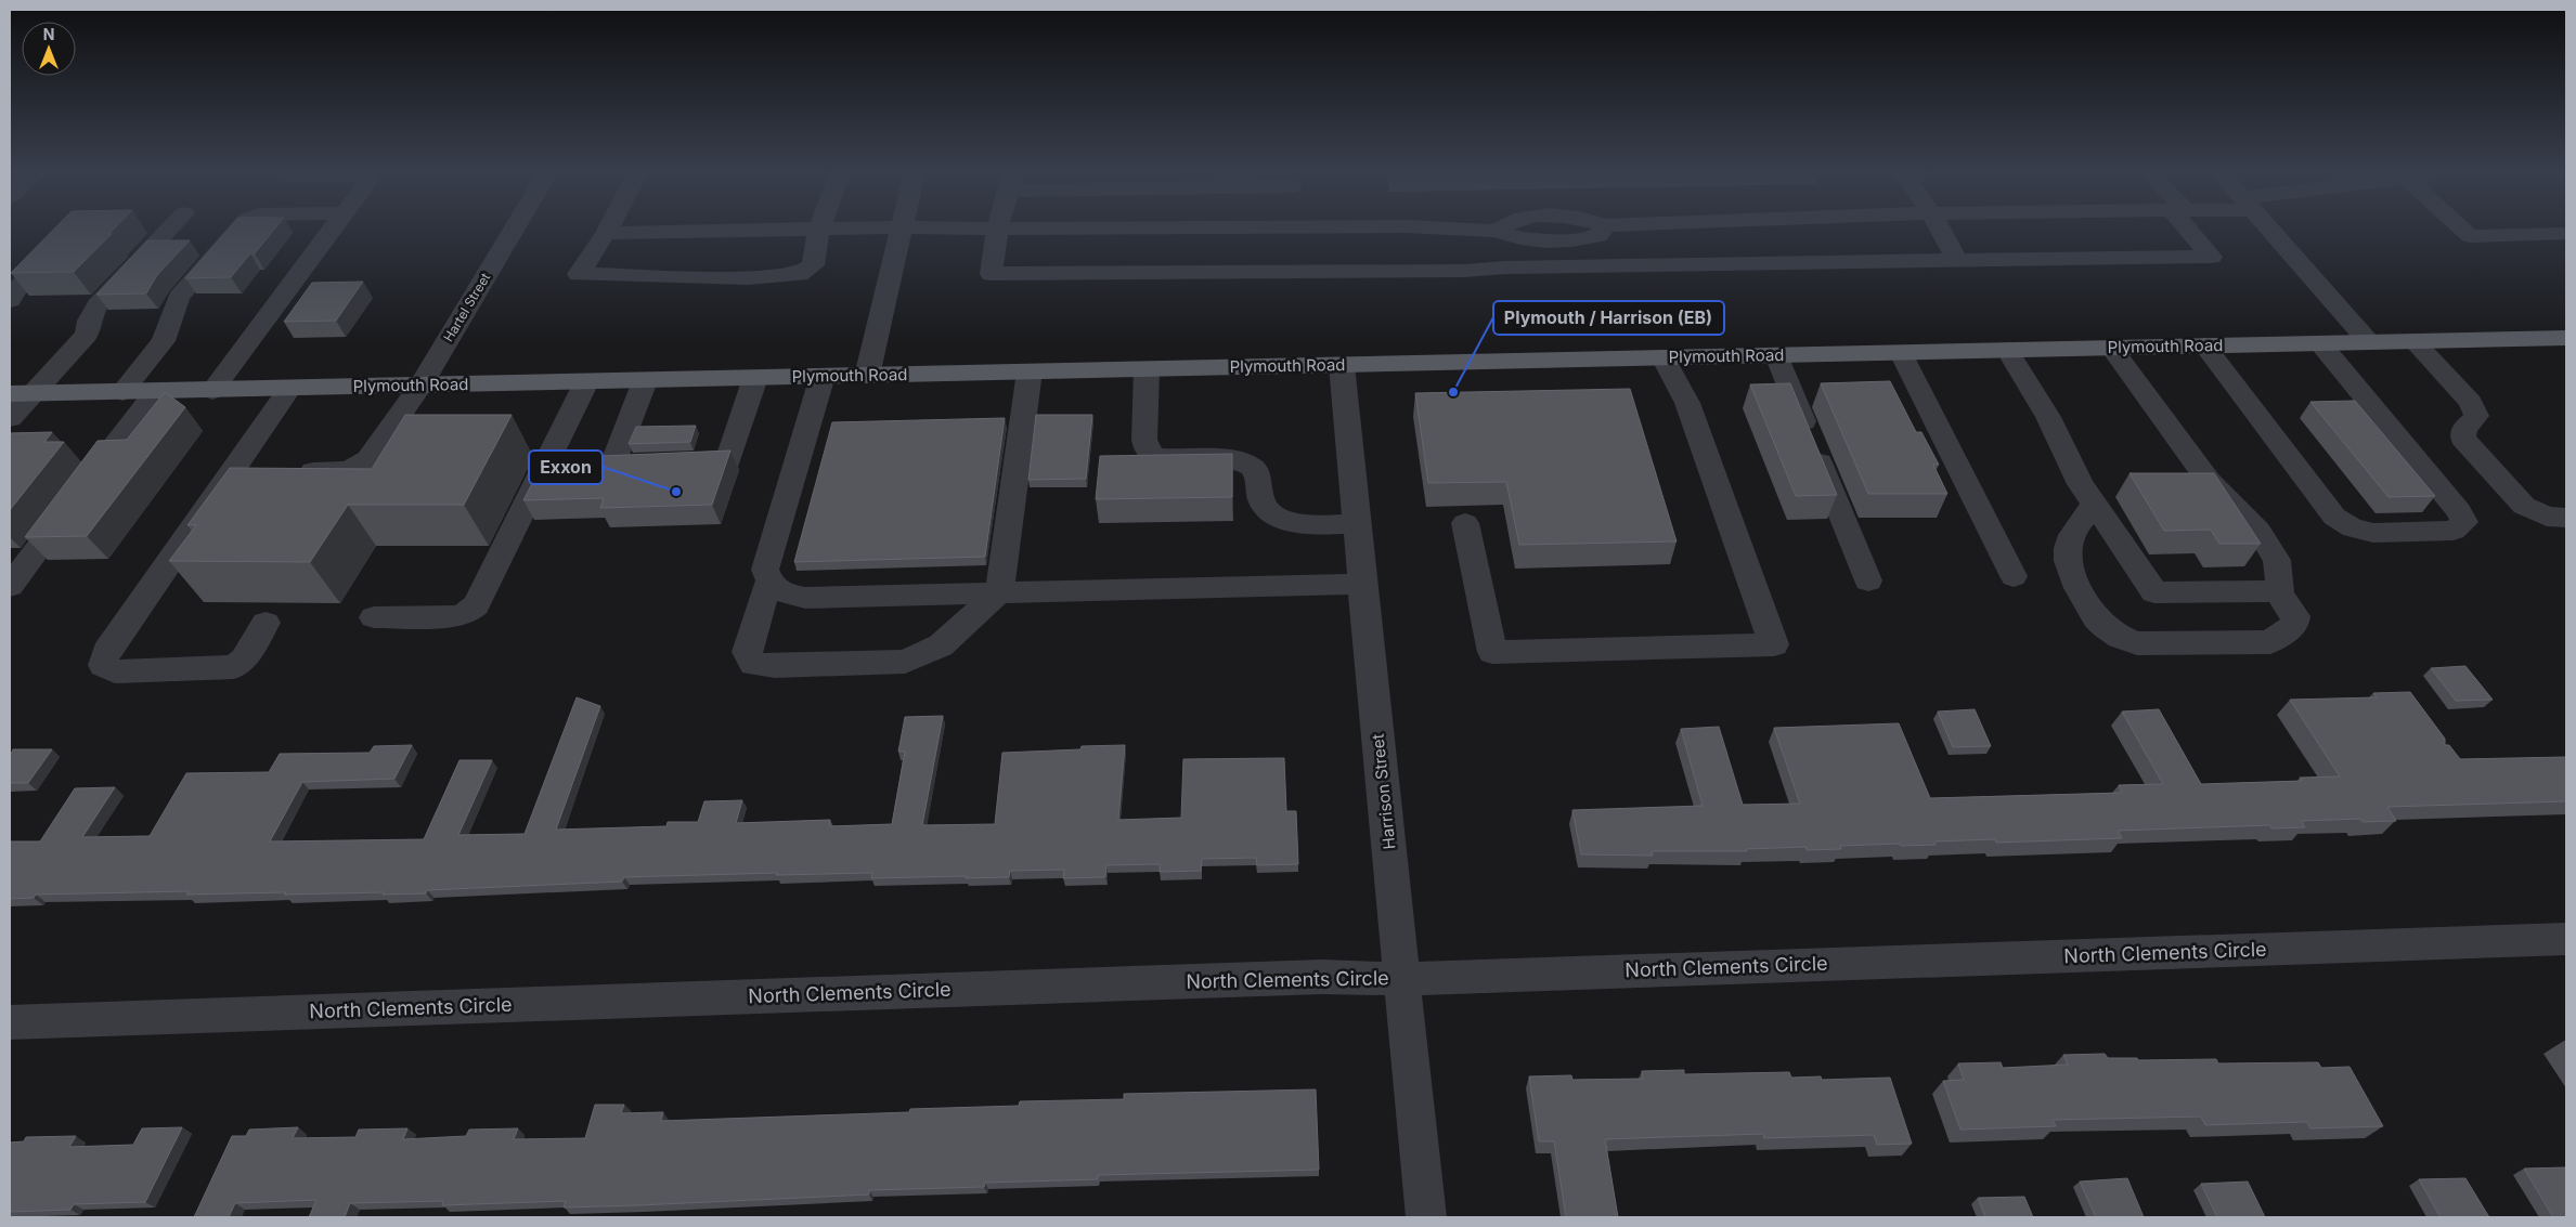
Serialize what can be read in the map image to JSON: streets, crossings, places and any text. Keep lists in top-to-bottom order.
{
  "streets": {
    "main road": ["Plymouth Road"],
    "street": ["Hartel Street", "Harrison Street", "North Clements Circle"]
  },
  "crossings": [
    ["Hartel Street", "Plymouth Road"],
    ["Plymouth Road", "Harrison Street"],
    ["Harrison Street", "North Clements Circle"]
  ],
  "places": ["Plymouth / Harrison (EB)", "Exxon"],
  "north": "top"
}
